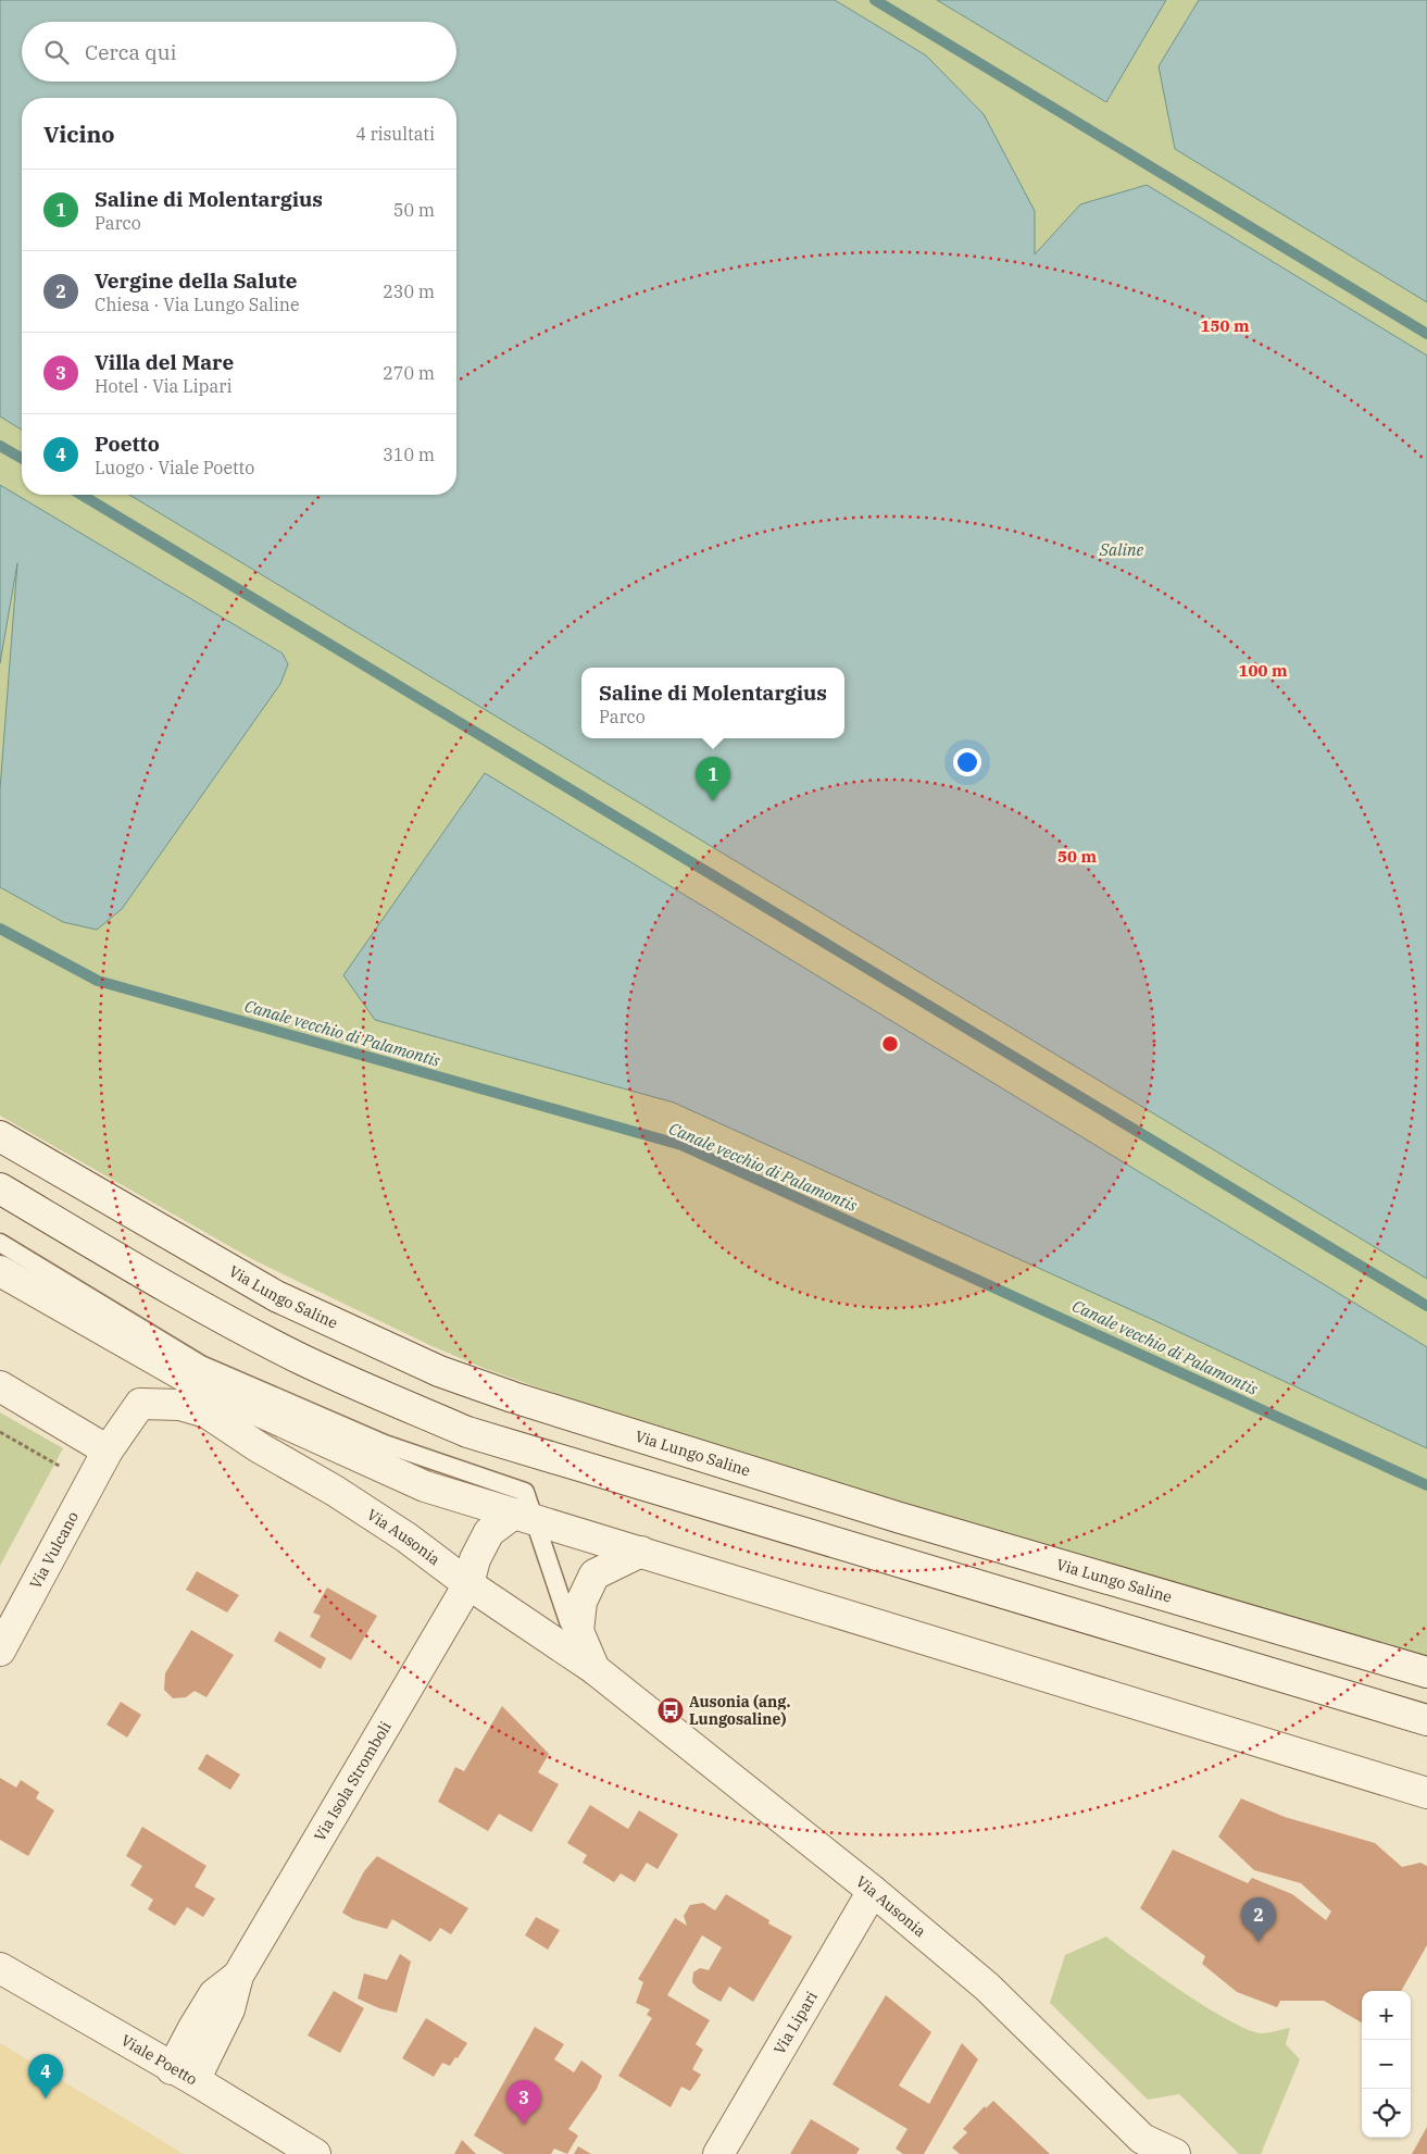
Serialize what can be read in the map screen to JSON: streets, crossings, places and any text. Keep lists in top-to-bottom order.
{
  "streets": {
    "street": [
      "Via Lungo Saline",
      "Via Ausonia",
      "Via Vulcano",
      "Via Isola Stromboli",
      "Via Lipari",
      "Viale Poetto"
    ]
  },
  "crossings": [
    ["Via Ausonia", "Via Vulcano"],
    ["Via Ausonia", "Via Isola Stromboli"],
    ["Via Ausonia", "Via Lipari"],
    ["Via Isola Stromboli", "Viale Poetto"]
  ],
  "water": ["Saline", "Canale vecchio di Palamontis"],
  "places": {
    "bus stop": ["Ausonia (ang. Lungosaline)"]
  },
  "page": {
    "search": "Cerca qui",
    "heading": ["Vicino", "4 risultati"],
    "list": [
      {
        "mark": "1",
        "name": "Saline di Molentargius",
        "note": "Parco",
        "value": "50 m"
      },
      {
        "mark": "2",
        "name": "Vergine della Salute",
        "note": "Chiesa · Via Lungo Saline",
        "value": "230 m"
      },
      {
        "mark": "3",
        "name": "Villa del Mare",
        "note": "Hotel · Via Lipari",
        "value": "270 m"
      },
      {
        "mark": "4",
        "name": "Poetto",
        "note": "Luogo · Viale Poetto",
        "value": "310 m"
      }
    ],
    "popup": ["Saline di Molentargius", "Parco"],
    "pins": [
      "1",
      "2",
      "4",
      "3"
    ],
    "map_buttons": ["+", "−"]
  },
  "rings": ["150 m", "100 m", "50 m"]
}
